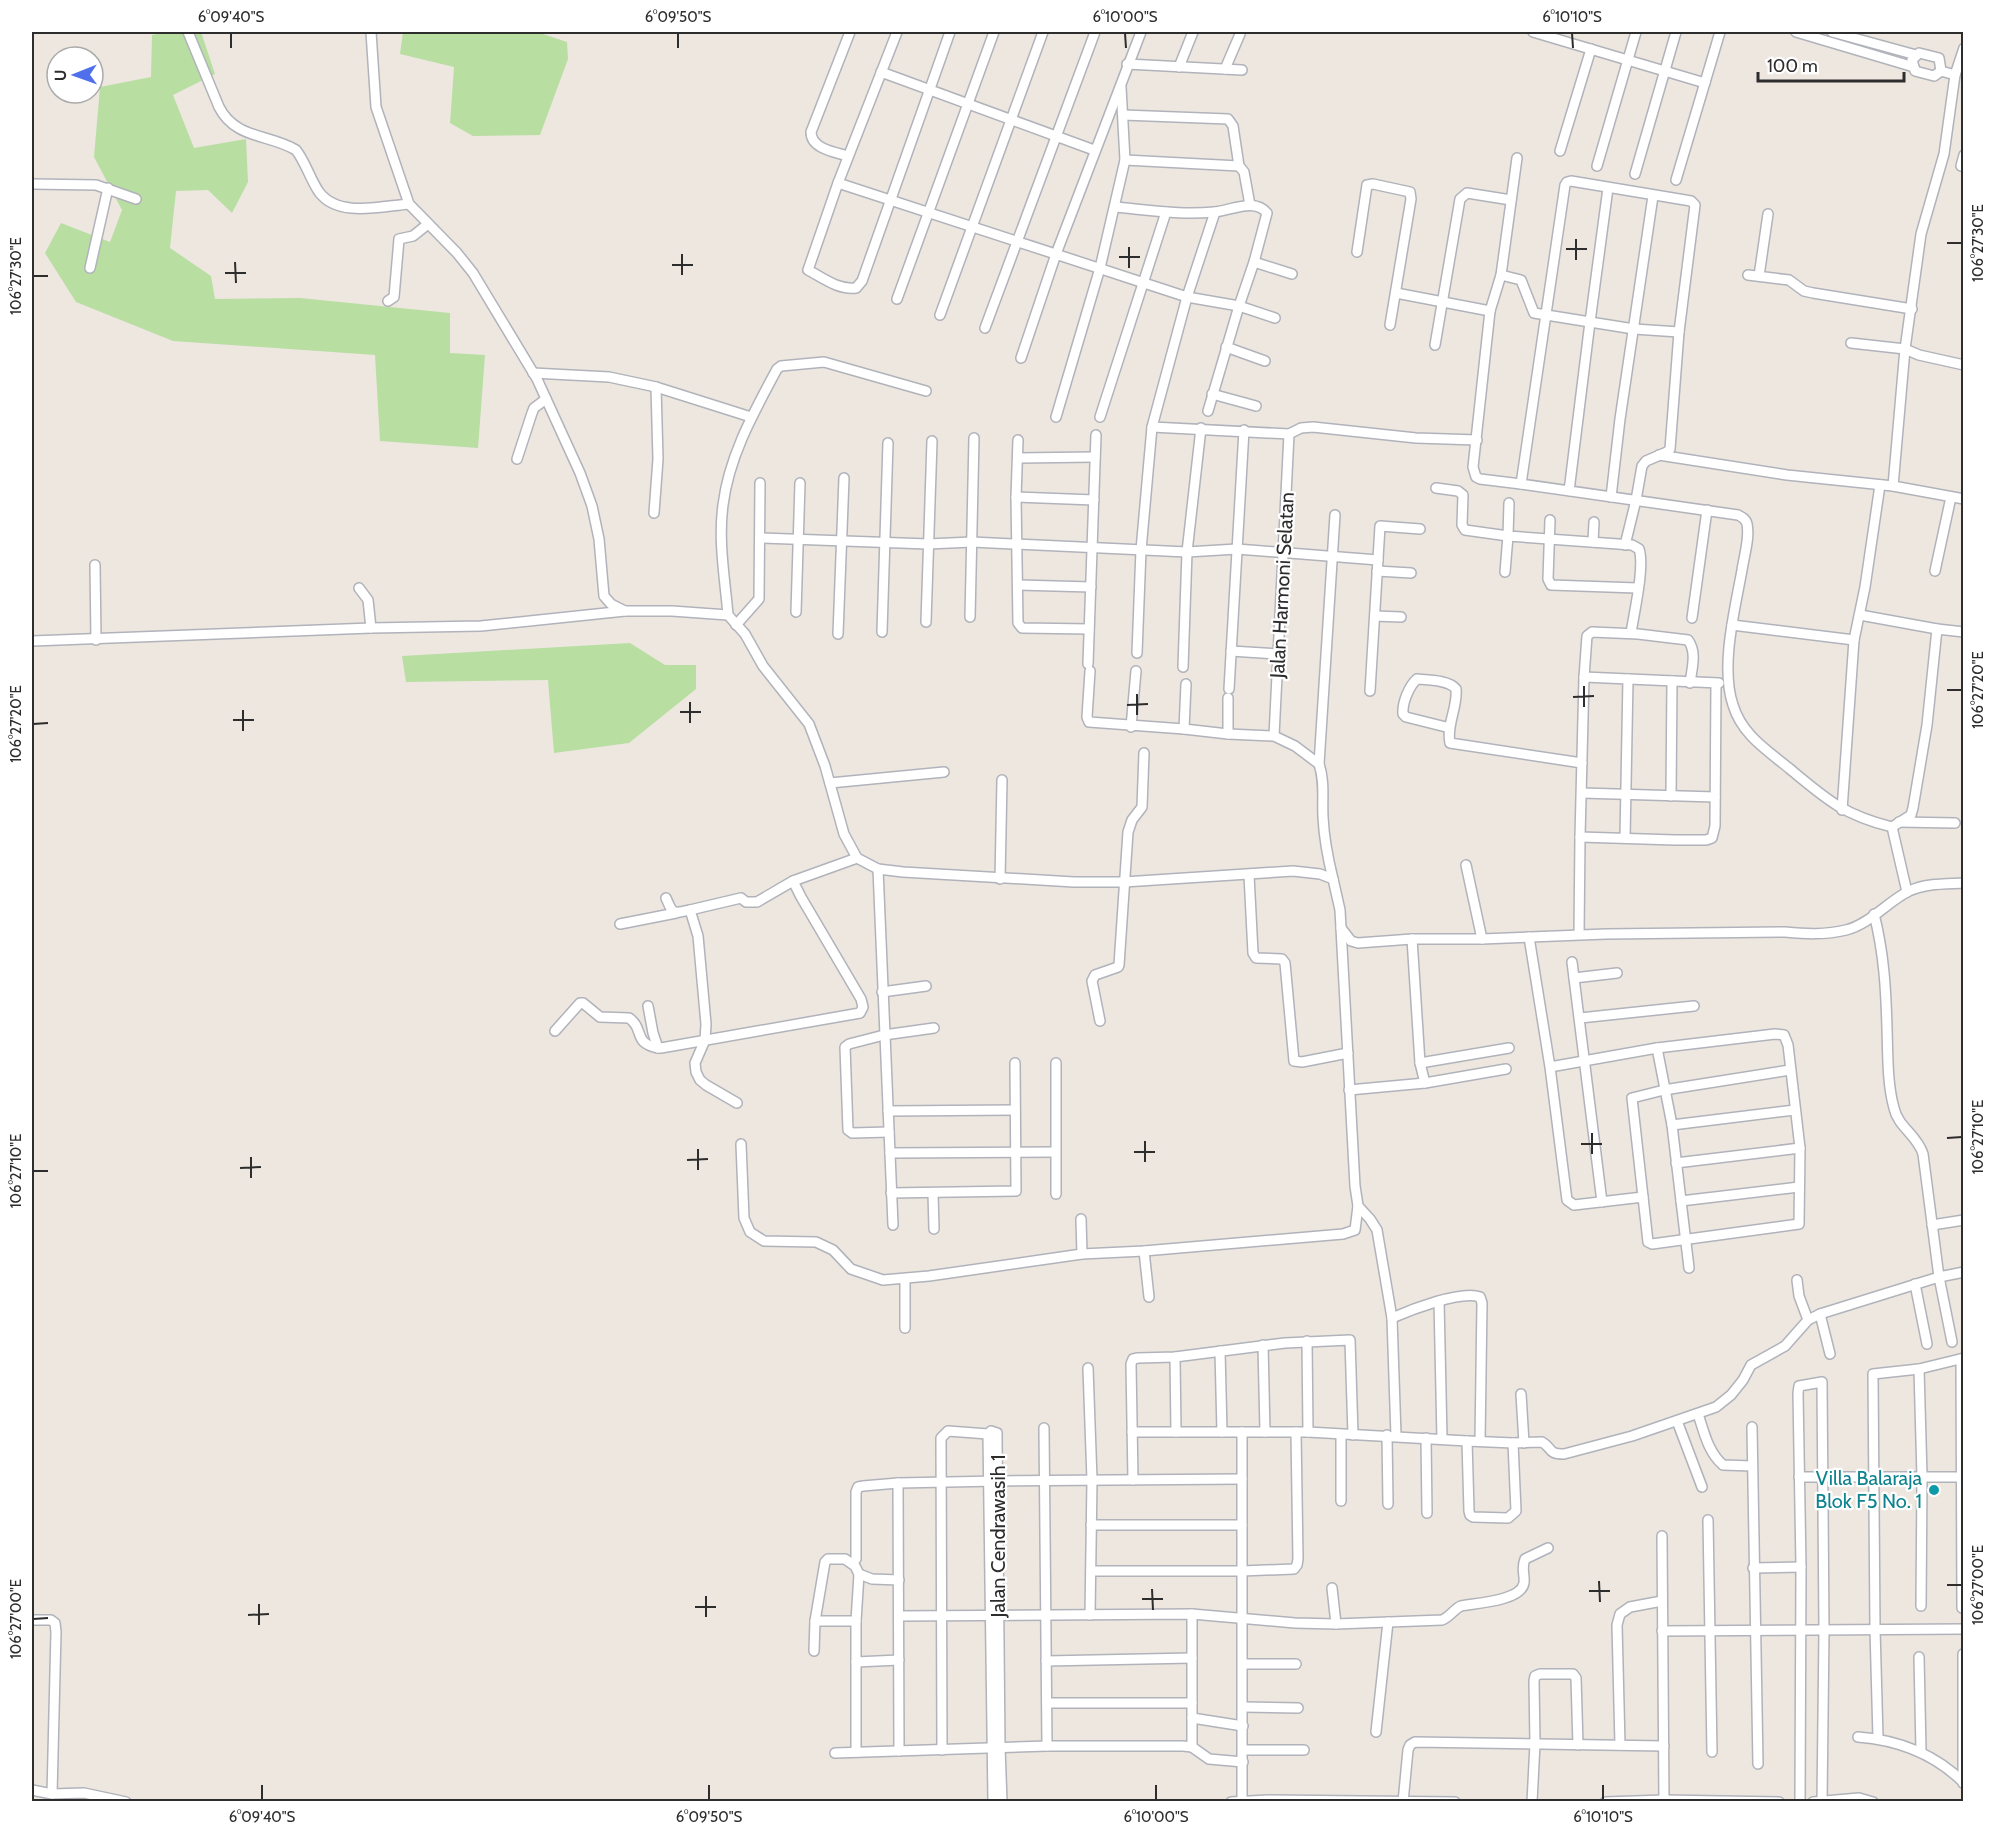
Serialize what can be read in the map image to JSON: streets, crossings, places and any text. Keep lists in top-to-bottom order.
{
  "streets": {
    "street": ["Jalan Harmoni Selatan", "Jalan Cendrawasih 1"]
  },
  "places": ["Villa Balaraja Blok F5 No. 1"],
  "scale_bar": "100 m",
  "north": "left",
  "coordinates": [
    "6°09'40\"S",
    "6°09'50\"S",
    "6°10'00\"S",
    "6°10'10\"S",
    "106°27'30\"E",
    "106°27'20\"E",
    "106°27'10\"E",
    "106°27'00\"E"
  ]
}
